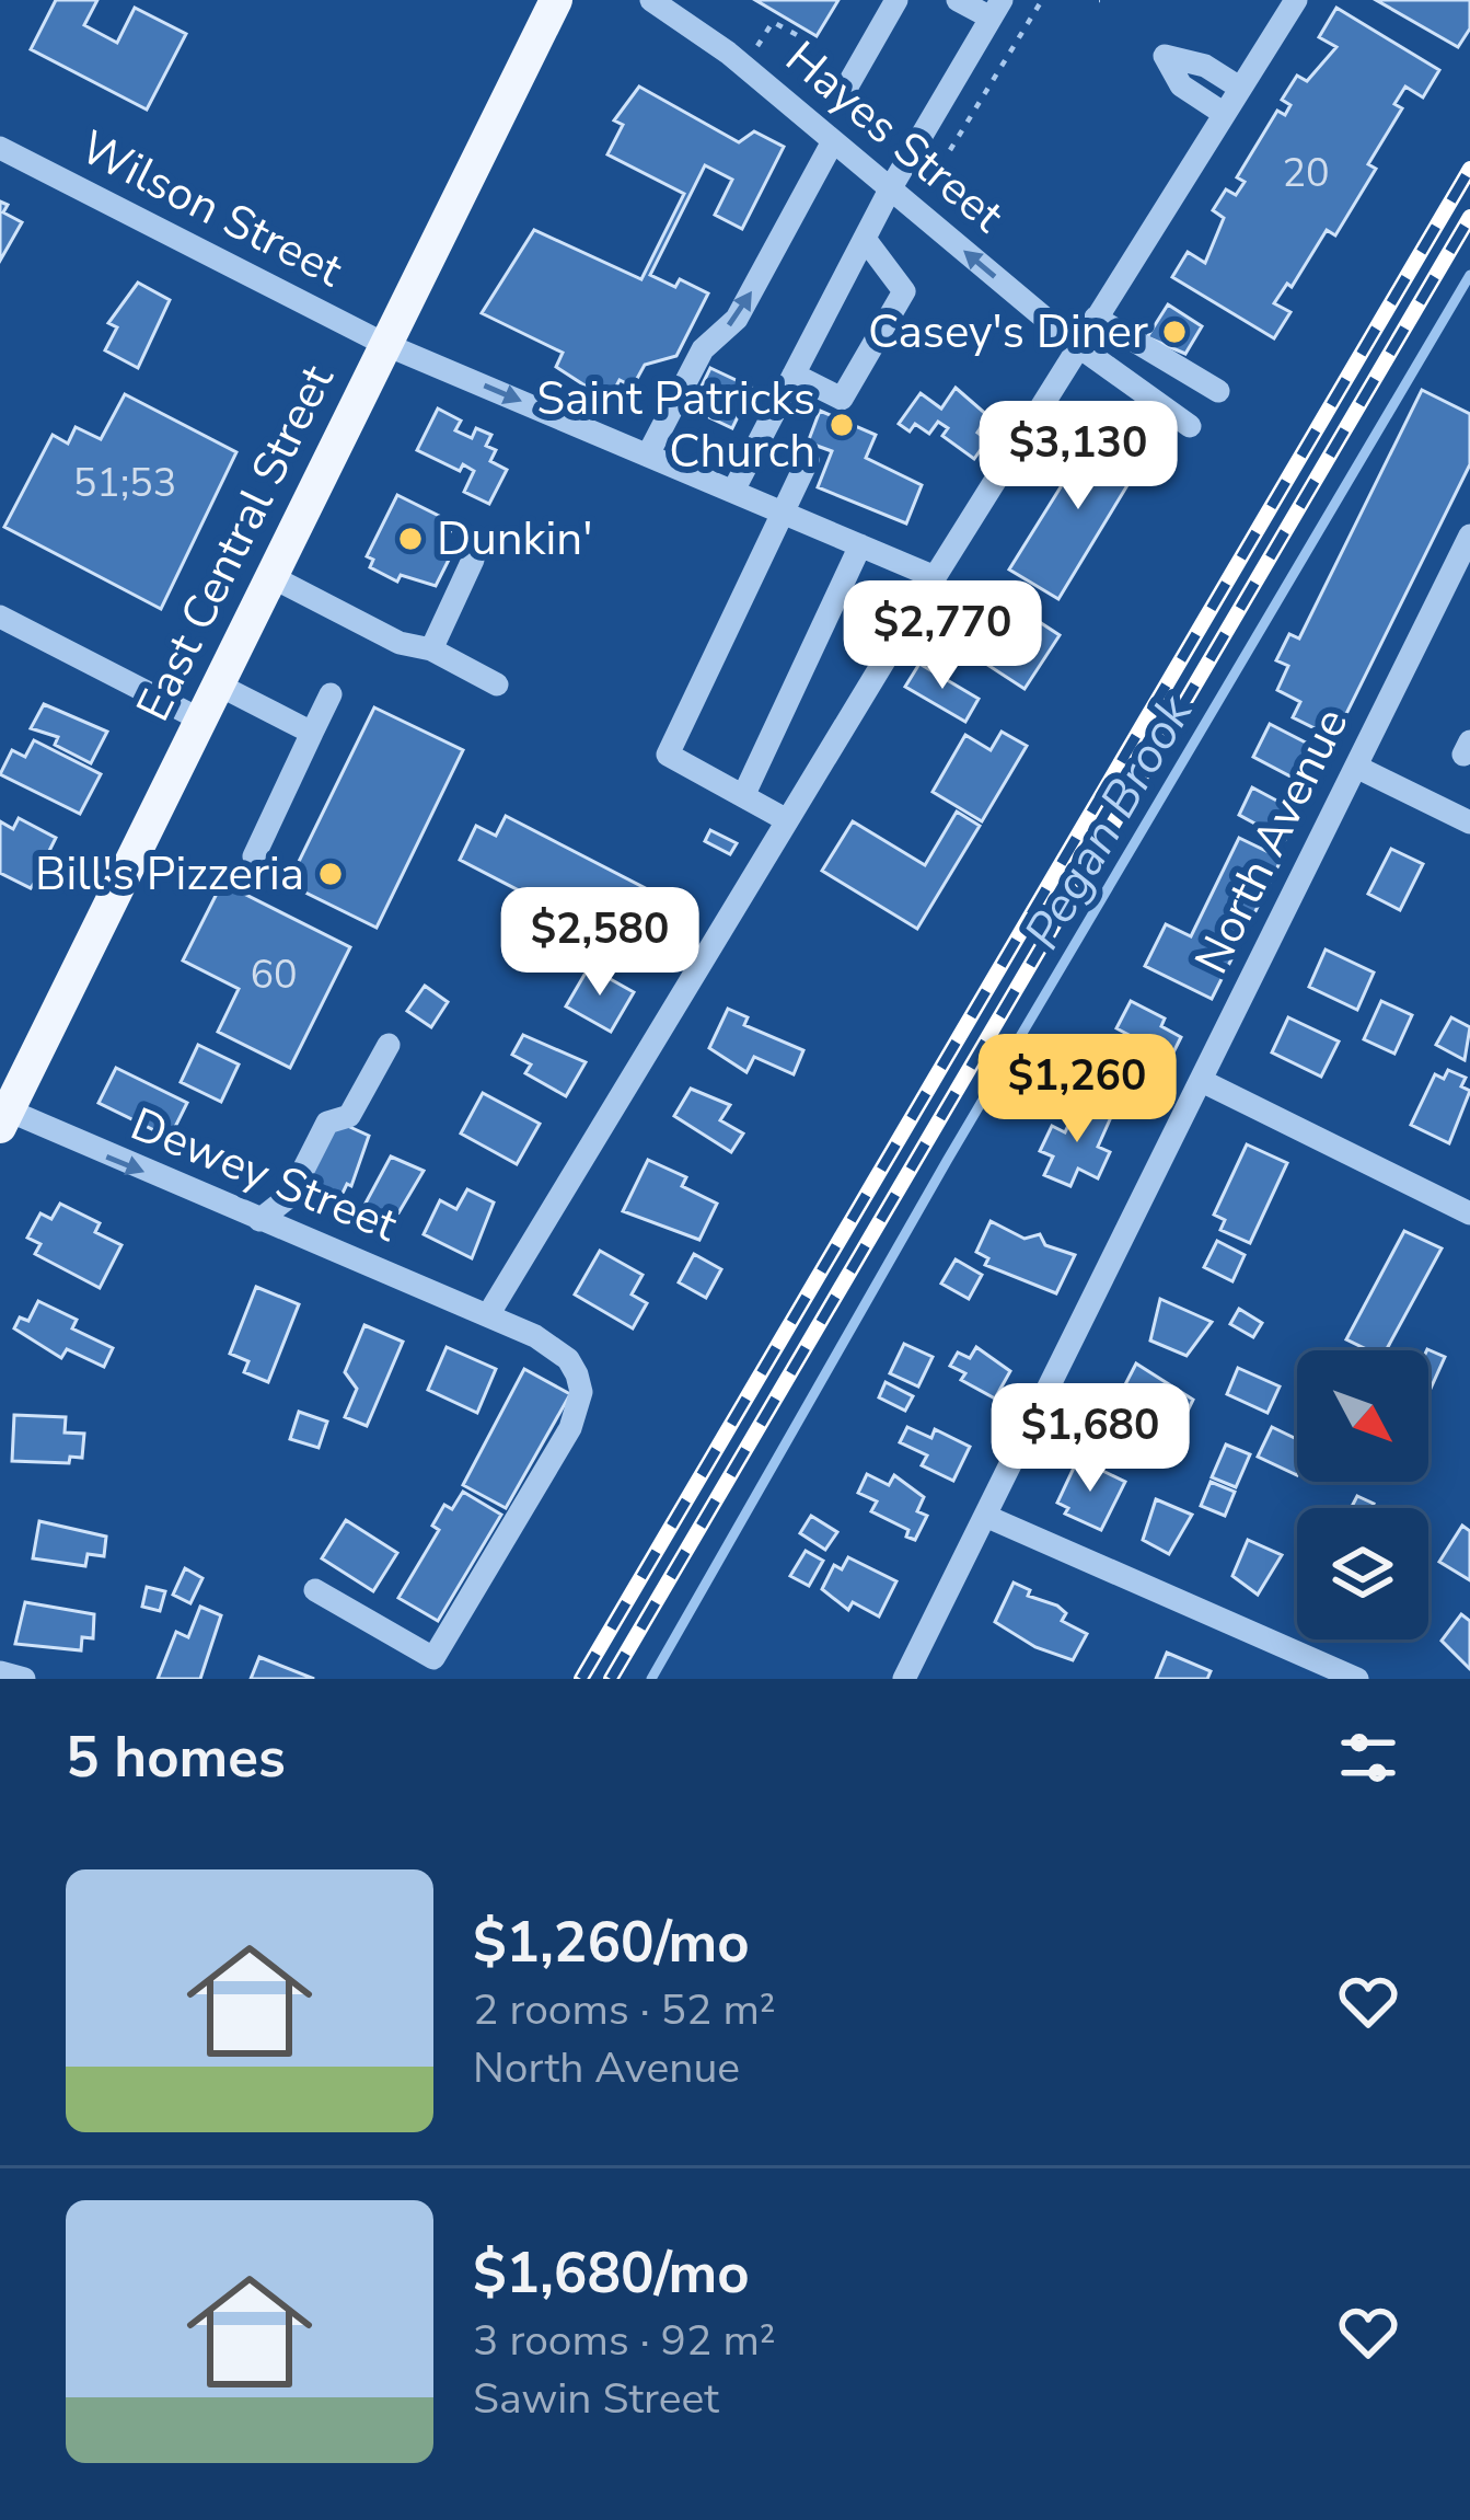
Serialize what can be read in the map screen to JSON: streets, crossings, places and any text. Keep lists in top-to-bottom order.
{
  "streets": {
    "main road": ["East Central Street"],
    "street": [
      "Hayes Street",
      "Wilson Street",
      "North Avenue",
      "Dewey Street"
    ]
  },
  "crossings": [
    ["Wilson Street", "East Central Street"],
    ["East Central Street", "Dewey Street"]
  ],
  "one_way": ["Hayes Street"],
  "water": ["Pegan Brook"],
  "places": [
    "Casey's Diner",
    "Saint Patricks Church",
    "Dunkin'",
    "Bill's Pizzeria"
  ],
  "house_numbers": ["20", "51;53", "60"],
  "north": "bottom right",
  "page": {
    "price": [
      "$3,130",
      "$2,770",
      "$2,580",
      "$1,260",
      "$1,680"
    ],
    "heading": "5 homes",
    "list": [
      {
        "name": "$1,260/mo",
        "note": "2 rooms · 52 m² · North Avenue"
      },
      {
        "name": "$1,680/mo",
        "note": "3 rooms · 92 m² · Sawin Street"
      }
    ]
  }
}
